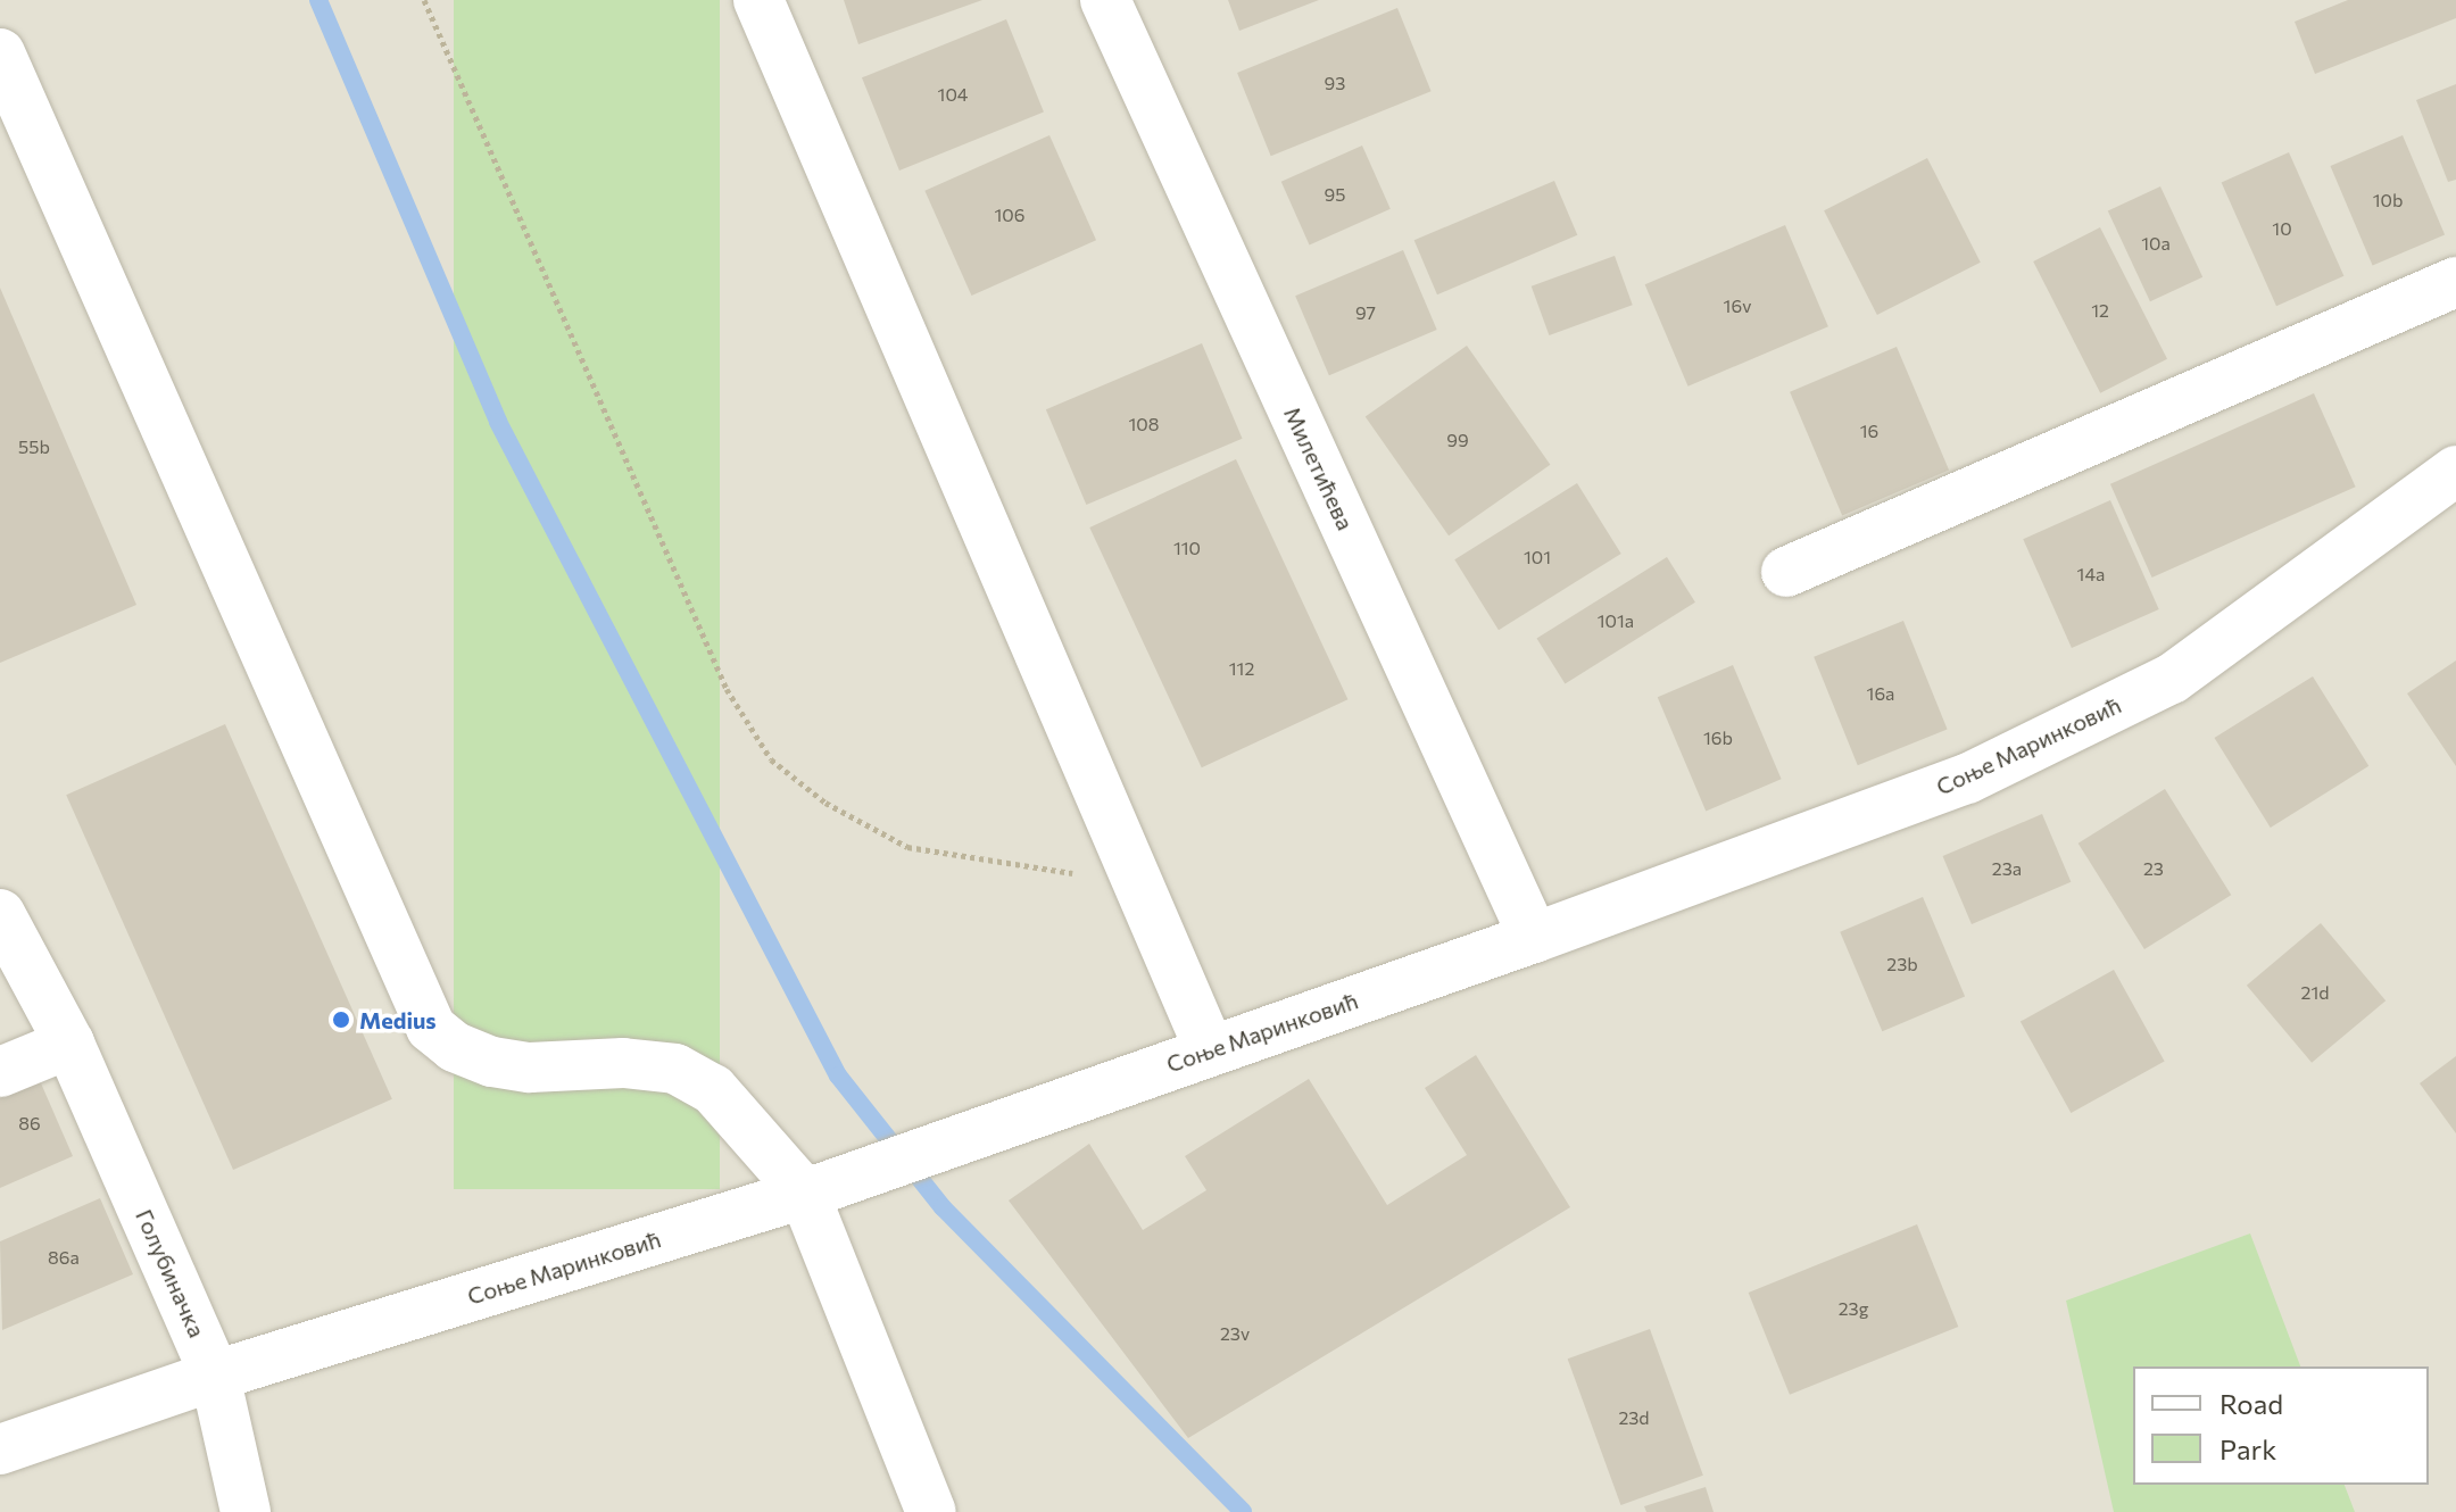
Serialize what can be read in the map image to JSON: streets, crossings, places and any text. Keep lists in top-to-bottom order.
{
  "streets": {
    "street": ["Милетићева", "Соње Маринковић", "Голубиначка"]
  },
  "crossings": [
    ["Милетићева", "Соње Маринковић"],
    ["Соње Маринковић", "Голубиначка"]
  ],
  "places": ["Medius"],
  "house_numbers": [
    "93",
    "104",
    "95",
    "10b",
    "106",
    "10",
    "10a",
    "16v",
    "12",
    "97",
    "108",
    "16",
    "99",
    "55b",
    "110",
    "101",
    "14a",
    "101a",
    "112",
    "16a",
    "16b",
    "23a",
    "23",
    "23b",
    "21d",
    "86",
    "86a",
    "23g",
    "23v",
    "23d"
  ],
  "legend": ["Road", "Park"]
}
